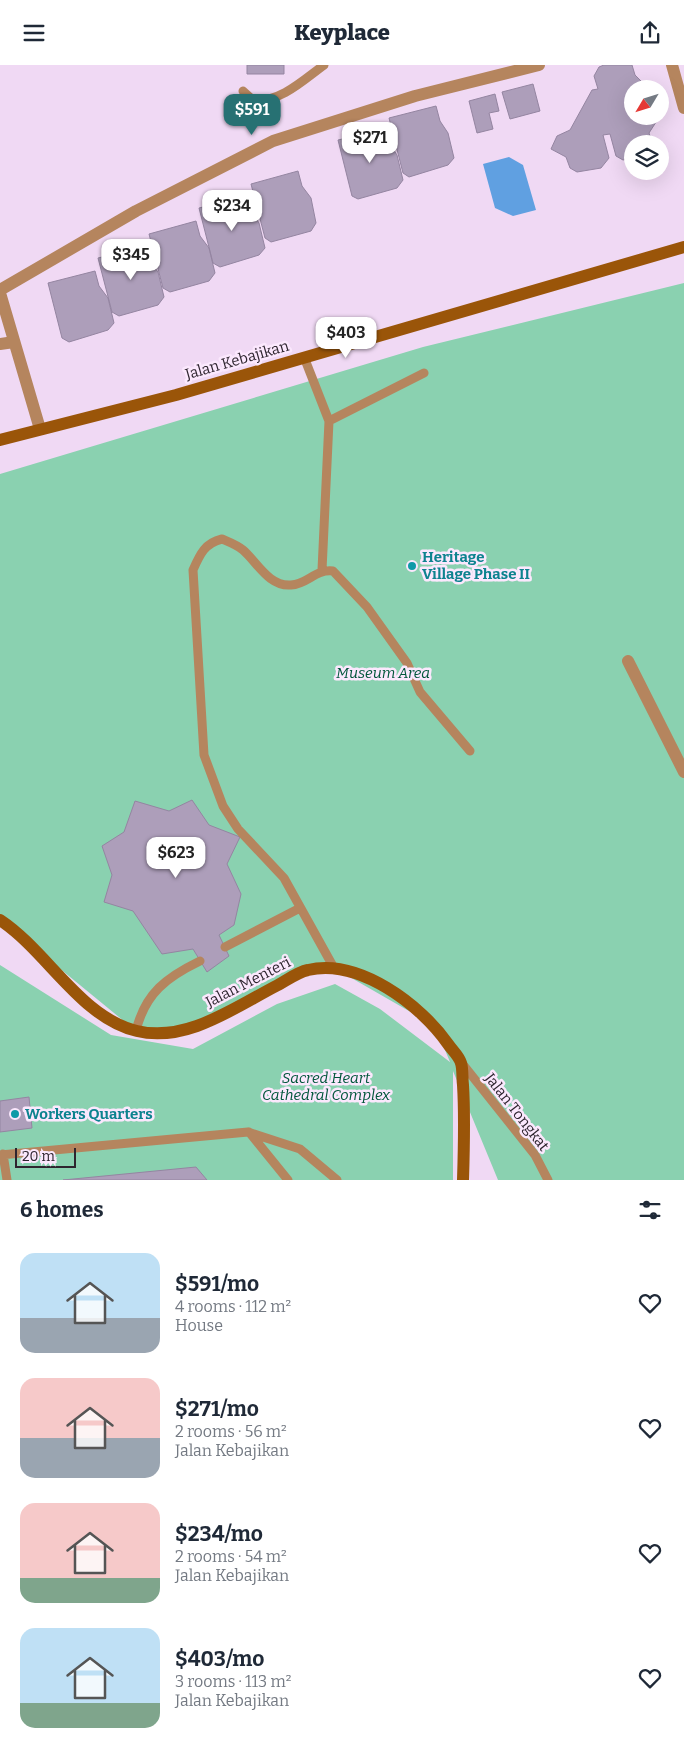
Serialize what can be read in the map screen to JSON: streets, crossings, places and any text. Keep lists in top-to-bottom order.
{
  "streets": {
    "street": ["Jalan Kebajikan", "Jalan Menteri"],
    "lane": ["Jalan Tongkat"]
  },
  "crossings": [
    ["Jalan Menteri", "Jalan Tongkat"]
  ],
  "parks": ["Museum Area", "Sacred Heart Cathedral Complex"],
  "places": ["Heritage Village Phase II", "Workers Quarters"],
  "scale_bar": "20 m",
  "north": "bottom left",
  "page": {
    "header": "Keyplace",
    "price": [
      "$591",
      "$271",
      "$234",
      "$345",
      "$403",
      "$623"
    ],
    "scale": "20 m",
    "heading": "6 homes",
    "list": [
      {
        "name": "$591/mo",
        "note": "4 rooms · 112 m² · House"
      },
      {
        "name": "$271/mo",
        "note": "2 rooms · 56 m² · Jalan Kebajikan"
      },
      {
        "name": "$234/mo",
        "note": "2 rooms · 54 m² · Jalan Kebajikan"
      },
      {
        "name": "$403/mo",
        "note": "3 rooms · 113 m² · Jalan Kebajikan"
      }
    ]
  }
}
